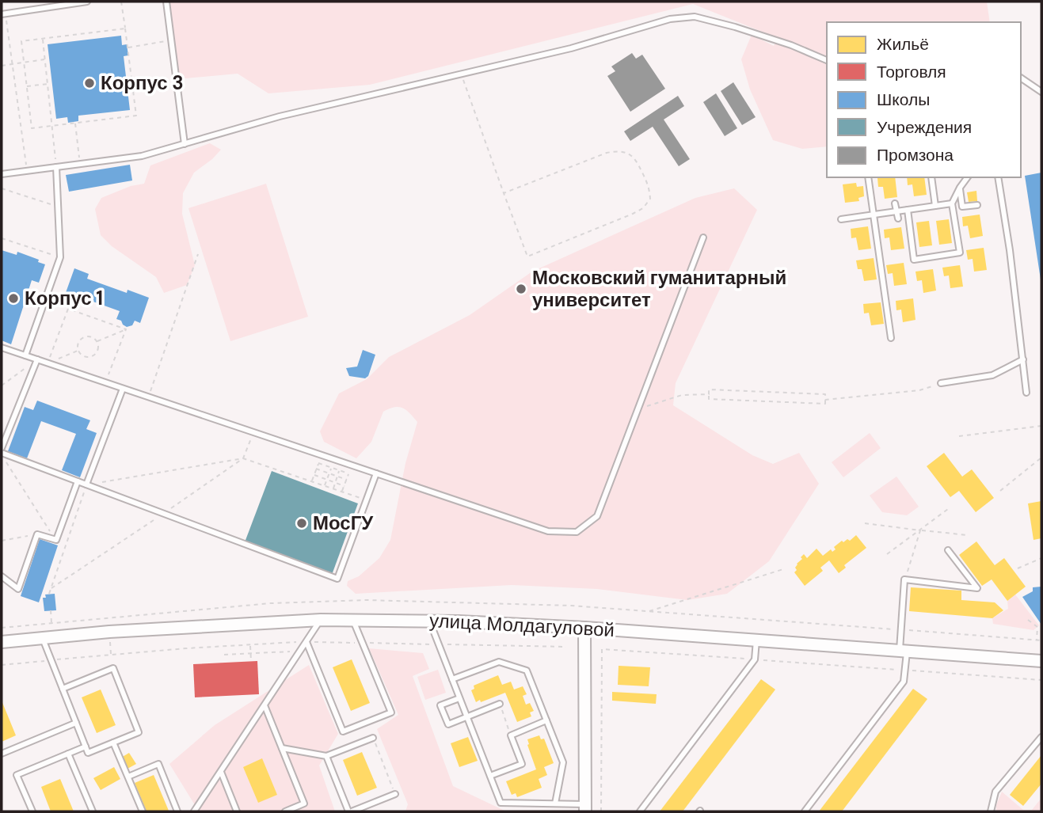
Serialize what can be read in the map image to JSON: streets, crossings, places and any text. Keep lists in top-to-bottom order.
{
  "streets": {
    "street": ["улица Молдагуловой"]
  },
  "places": [
    "Корпус 3",
    "Московский гуманитарный университет",
    "Корпус 1",
    "МосГУ"
  ],
  "legend": [
    "Жильё",
    "Торговля",
    "Школы",
    "Учреждения",
    "Промзона"
  ]
}
